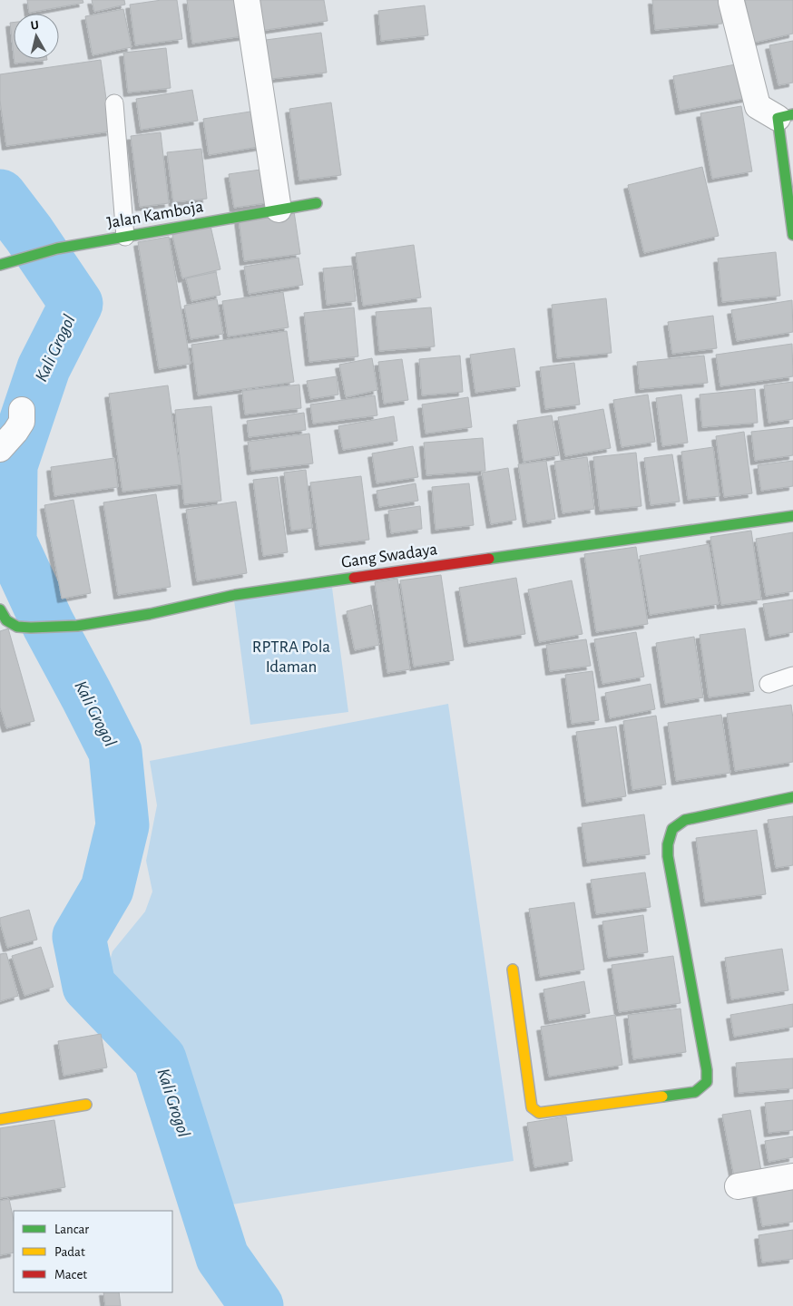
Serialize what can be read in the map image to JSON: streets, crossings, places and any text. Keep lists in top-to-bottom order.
{
  "streets": {
    "street": ["Jalan Kamboja", "Gang Swadaya"]
  },
  "water": ["Kali Grogol"],
  "parks": ["RPTRA Pola Idaman"],
  "legend": ["Lancar", "Padat", "Macet"],
  "north": "top"
}
